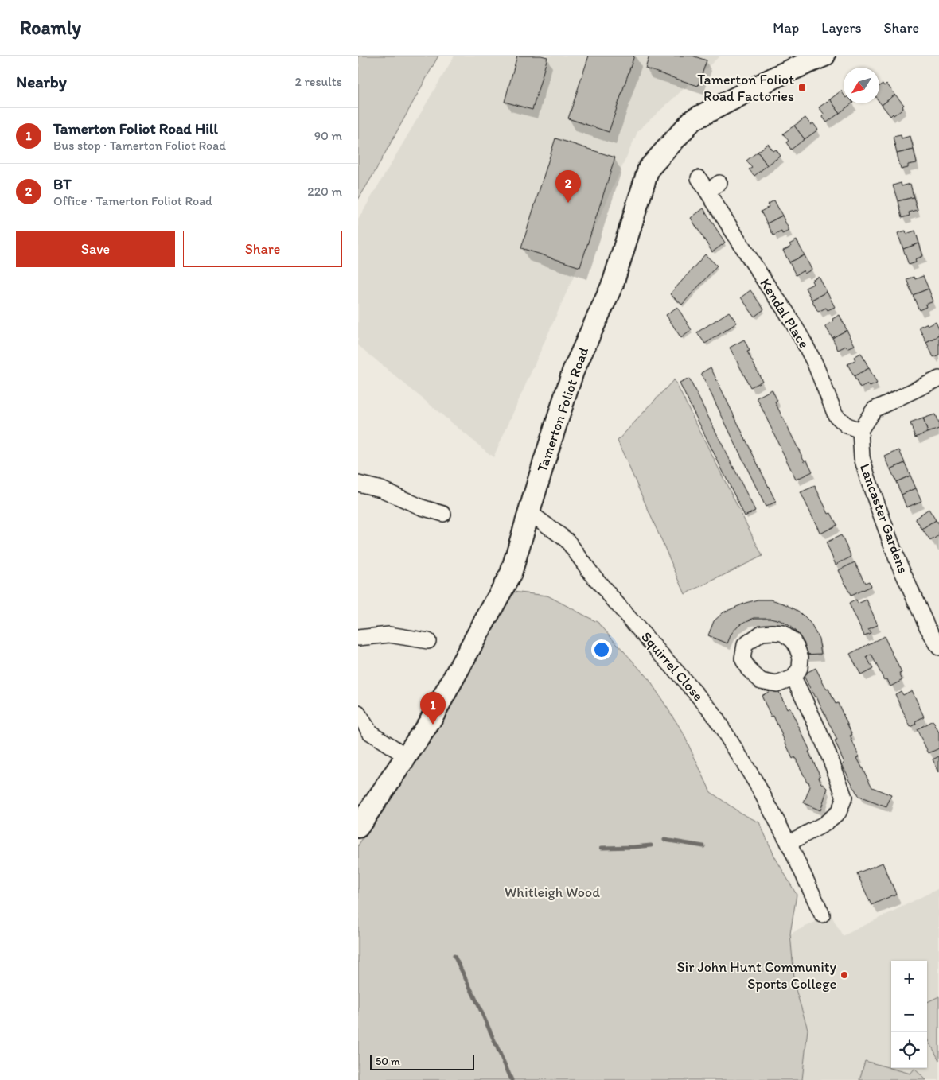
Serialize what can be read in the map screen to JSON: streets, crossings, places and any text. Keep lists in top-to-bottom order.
{
  "streets": {
    "main road": ["Tamerton Foliot Road"],
    "street": ["Kendal Place", "Lancaster Gardens", "Squirrel Close"]
  },
  "crossings": [
    ["Kendal Place", "Lancaster Gardens"],
    ["Tamerton Foliot Road", "Squirrel Close"]
  ],
  "parks": ["Whitleigh Wood"],
  "places": {
    "transit": ["Tamerton Foliot Road Factories"],
    "other": ["Sir John Hunt Community Sports College"]
  },
  "scale_bar": "50 m",
  "north": "bottom left",
  "page": {
    "header": "Roamly",
    "nav": ["Map", "Layers", "Share"],
    "heading": ["Nearby", "2 results"],
    "list": [
      {
        "mark": "1",
        "name": "Tamerton Foliot Road Hill",
        "note": "Bus stop · Tamerton Foliot Road",
        "value": "90 m"
      },
      {
        "mark": "2",
        "name": "BT",
        "note": "Office · Tamerton Foliot Road",
        "value": "220 m"
      }
    ],
    "pins": ["2", "1"],
    "buttons": ["Save", "Share"],
    "map_buttons": ["+", "−"],
    "scale": "50 m"
  }
}
